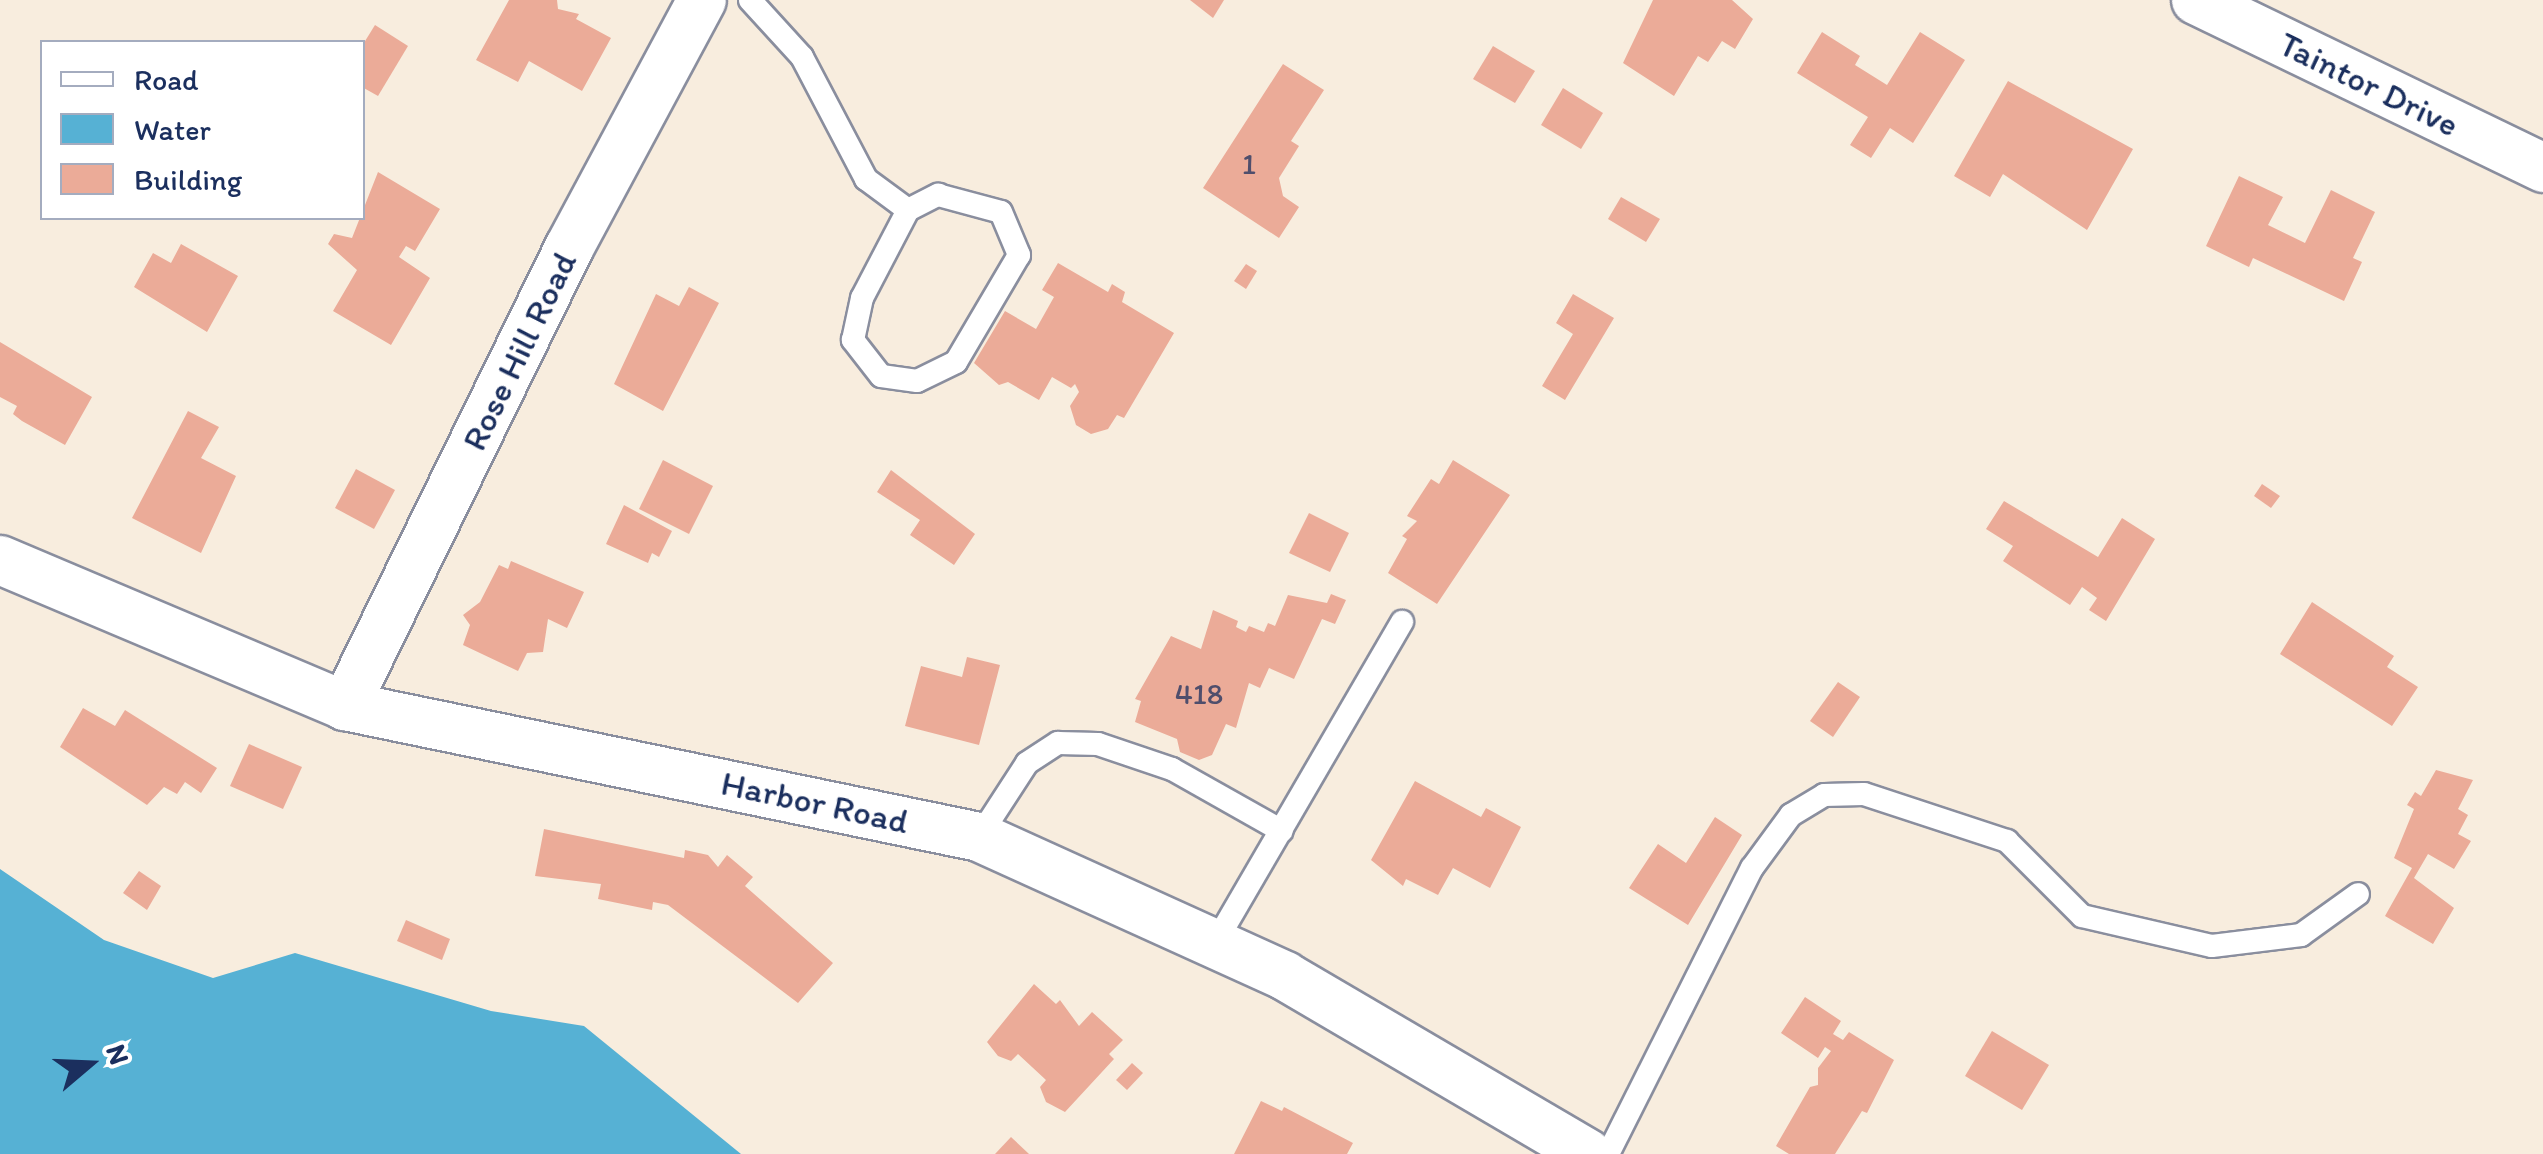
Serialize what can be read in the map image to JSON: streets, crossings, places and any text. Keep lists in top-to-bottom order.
{
  "streets": {
    "street": ["Taintor Drive", "Rose Hill Road", "Harbor Road"]
  },
  "crossings": [
    ["Rose Hill Road", "Harbor Road"]
  ],
  "house_numbers": ["1", "418"],
  "legend": ["Road", "Water", "Building"],
  "north": "right"
}
